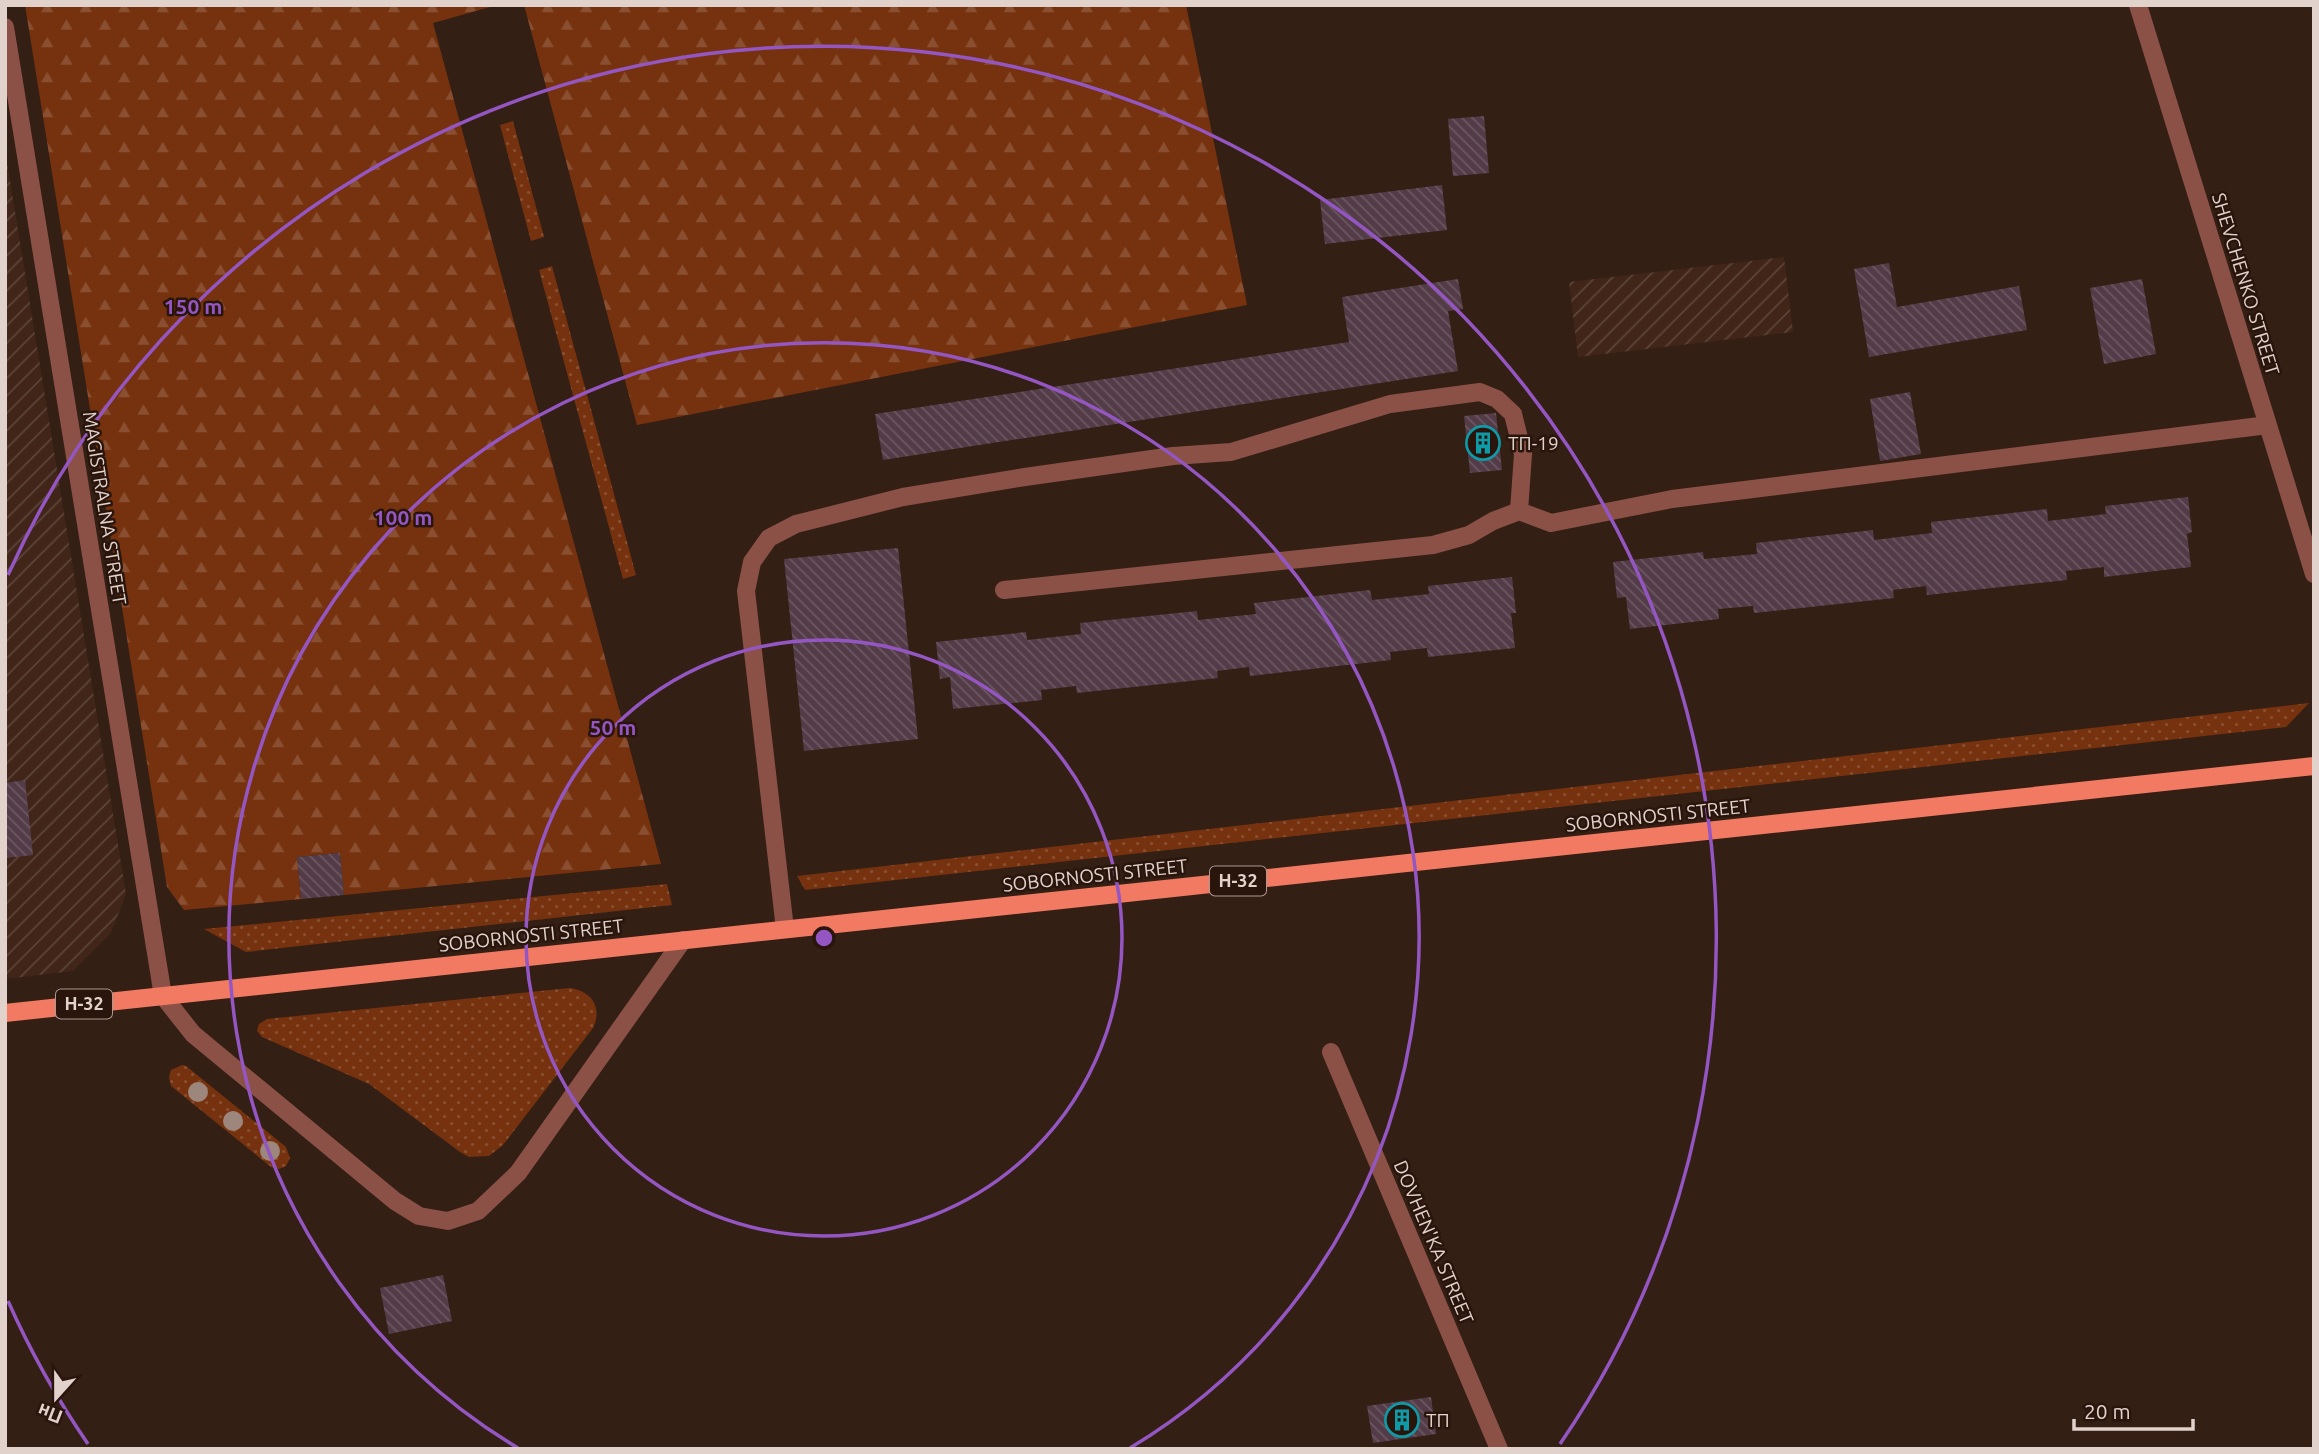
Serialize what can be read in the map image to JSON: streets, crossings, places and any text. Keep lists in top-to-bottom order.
{
  "streets": {
    "main road": ["SOBORNOSTI STREET", "Н-32"],
    "street": ["SHEVCHENKO STREET", "MAGISTRALNA STREET", "DOVHEN'KA STREET"]
  },
  "crossings": [
    ["MAGISTRALNA STREET", "SOBORNOSTI STREET"]
  ],
  "places": {
    "building": ["ТП-19", "ТП"]
  },
  "scale_bar": "20 m",
  "north": "bottom",
  "rings": ["150 m", "100 m", "50 m"]
}
